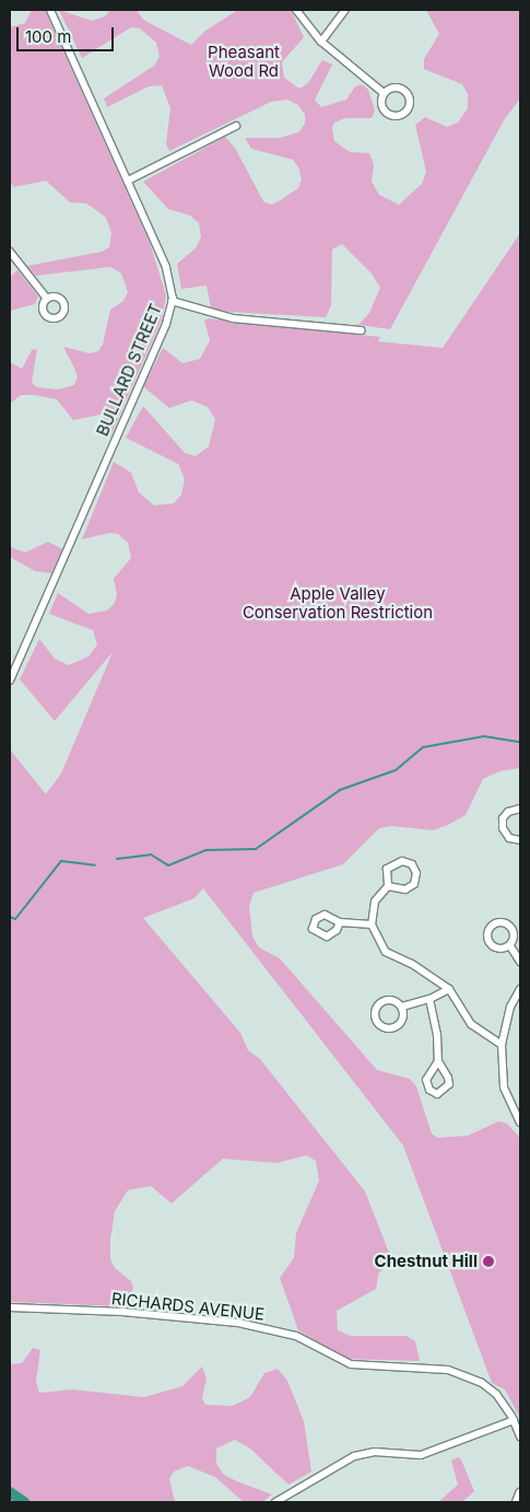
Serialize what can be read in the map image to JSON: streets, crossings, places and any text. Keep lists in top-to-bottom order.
{
  "streets": {
    "street": ["BULLARD STREET", "RICHARDS AVENUE"]
  },
  "parks": ["Pheasant Wood Rd", "Apple Valley Conservation Restriction"],
  "places": ["Chestnut Hill"],
  "scale_bar": "100 m"
}
